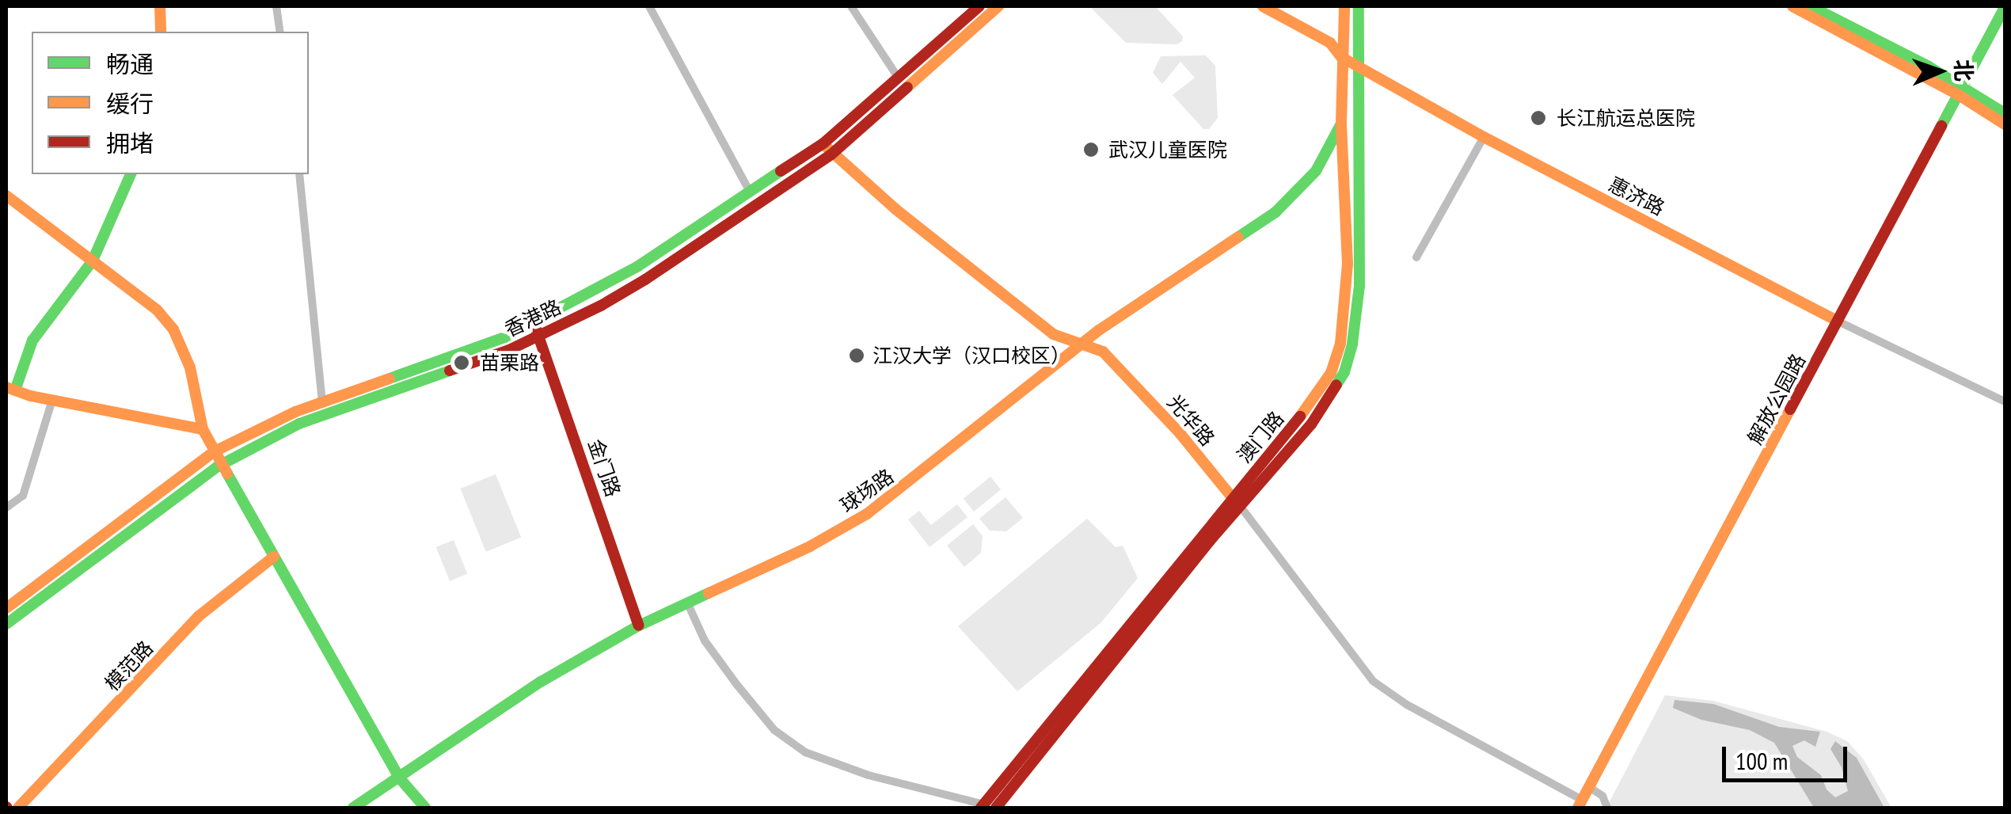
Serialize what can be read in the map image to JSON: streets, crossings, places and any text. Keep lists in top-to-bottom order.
{
  "streets": {
    "main road": [
      "惠济路",
      "香港路",
      "解放公园路",
      "光华路",
      "澳门路",
      "金门路",
      "球场路",
      "模范路"
    ]
  },
  "crossings": [
    ["惠济路", "解放公园路"],
    ["惠济路", "澳门路"],
    ["香港路", "光华路"],
    ["香港路", "金门路"],
    ["解放公园路", "光华路"],
    ["光华路", "澳门路"],
    ["光华路", "球场路"],
    ["澳门路", "球场路"],
    ["金门路", "球场路"]
  ],
  "places": [
    "长江航运总医院",
    "武汉儿童医院",
    "江汉大学（汉口校区）",
    "苗栗路"
  ],
  "legend": ["畅通", "缓行", "拥堵"],
  "scale_bar": "100 m",
  "north": "right"
}
